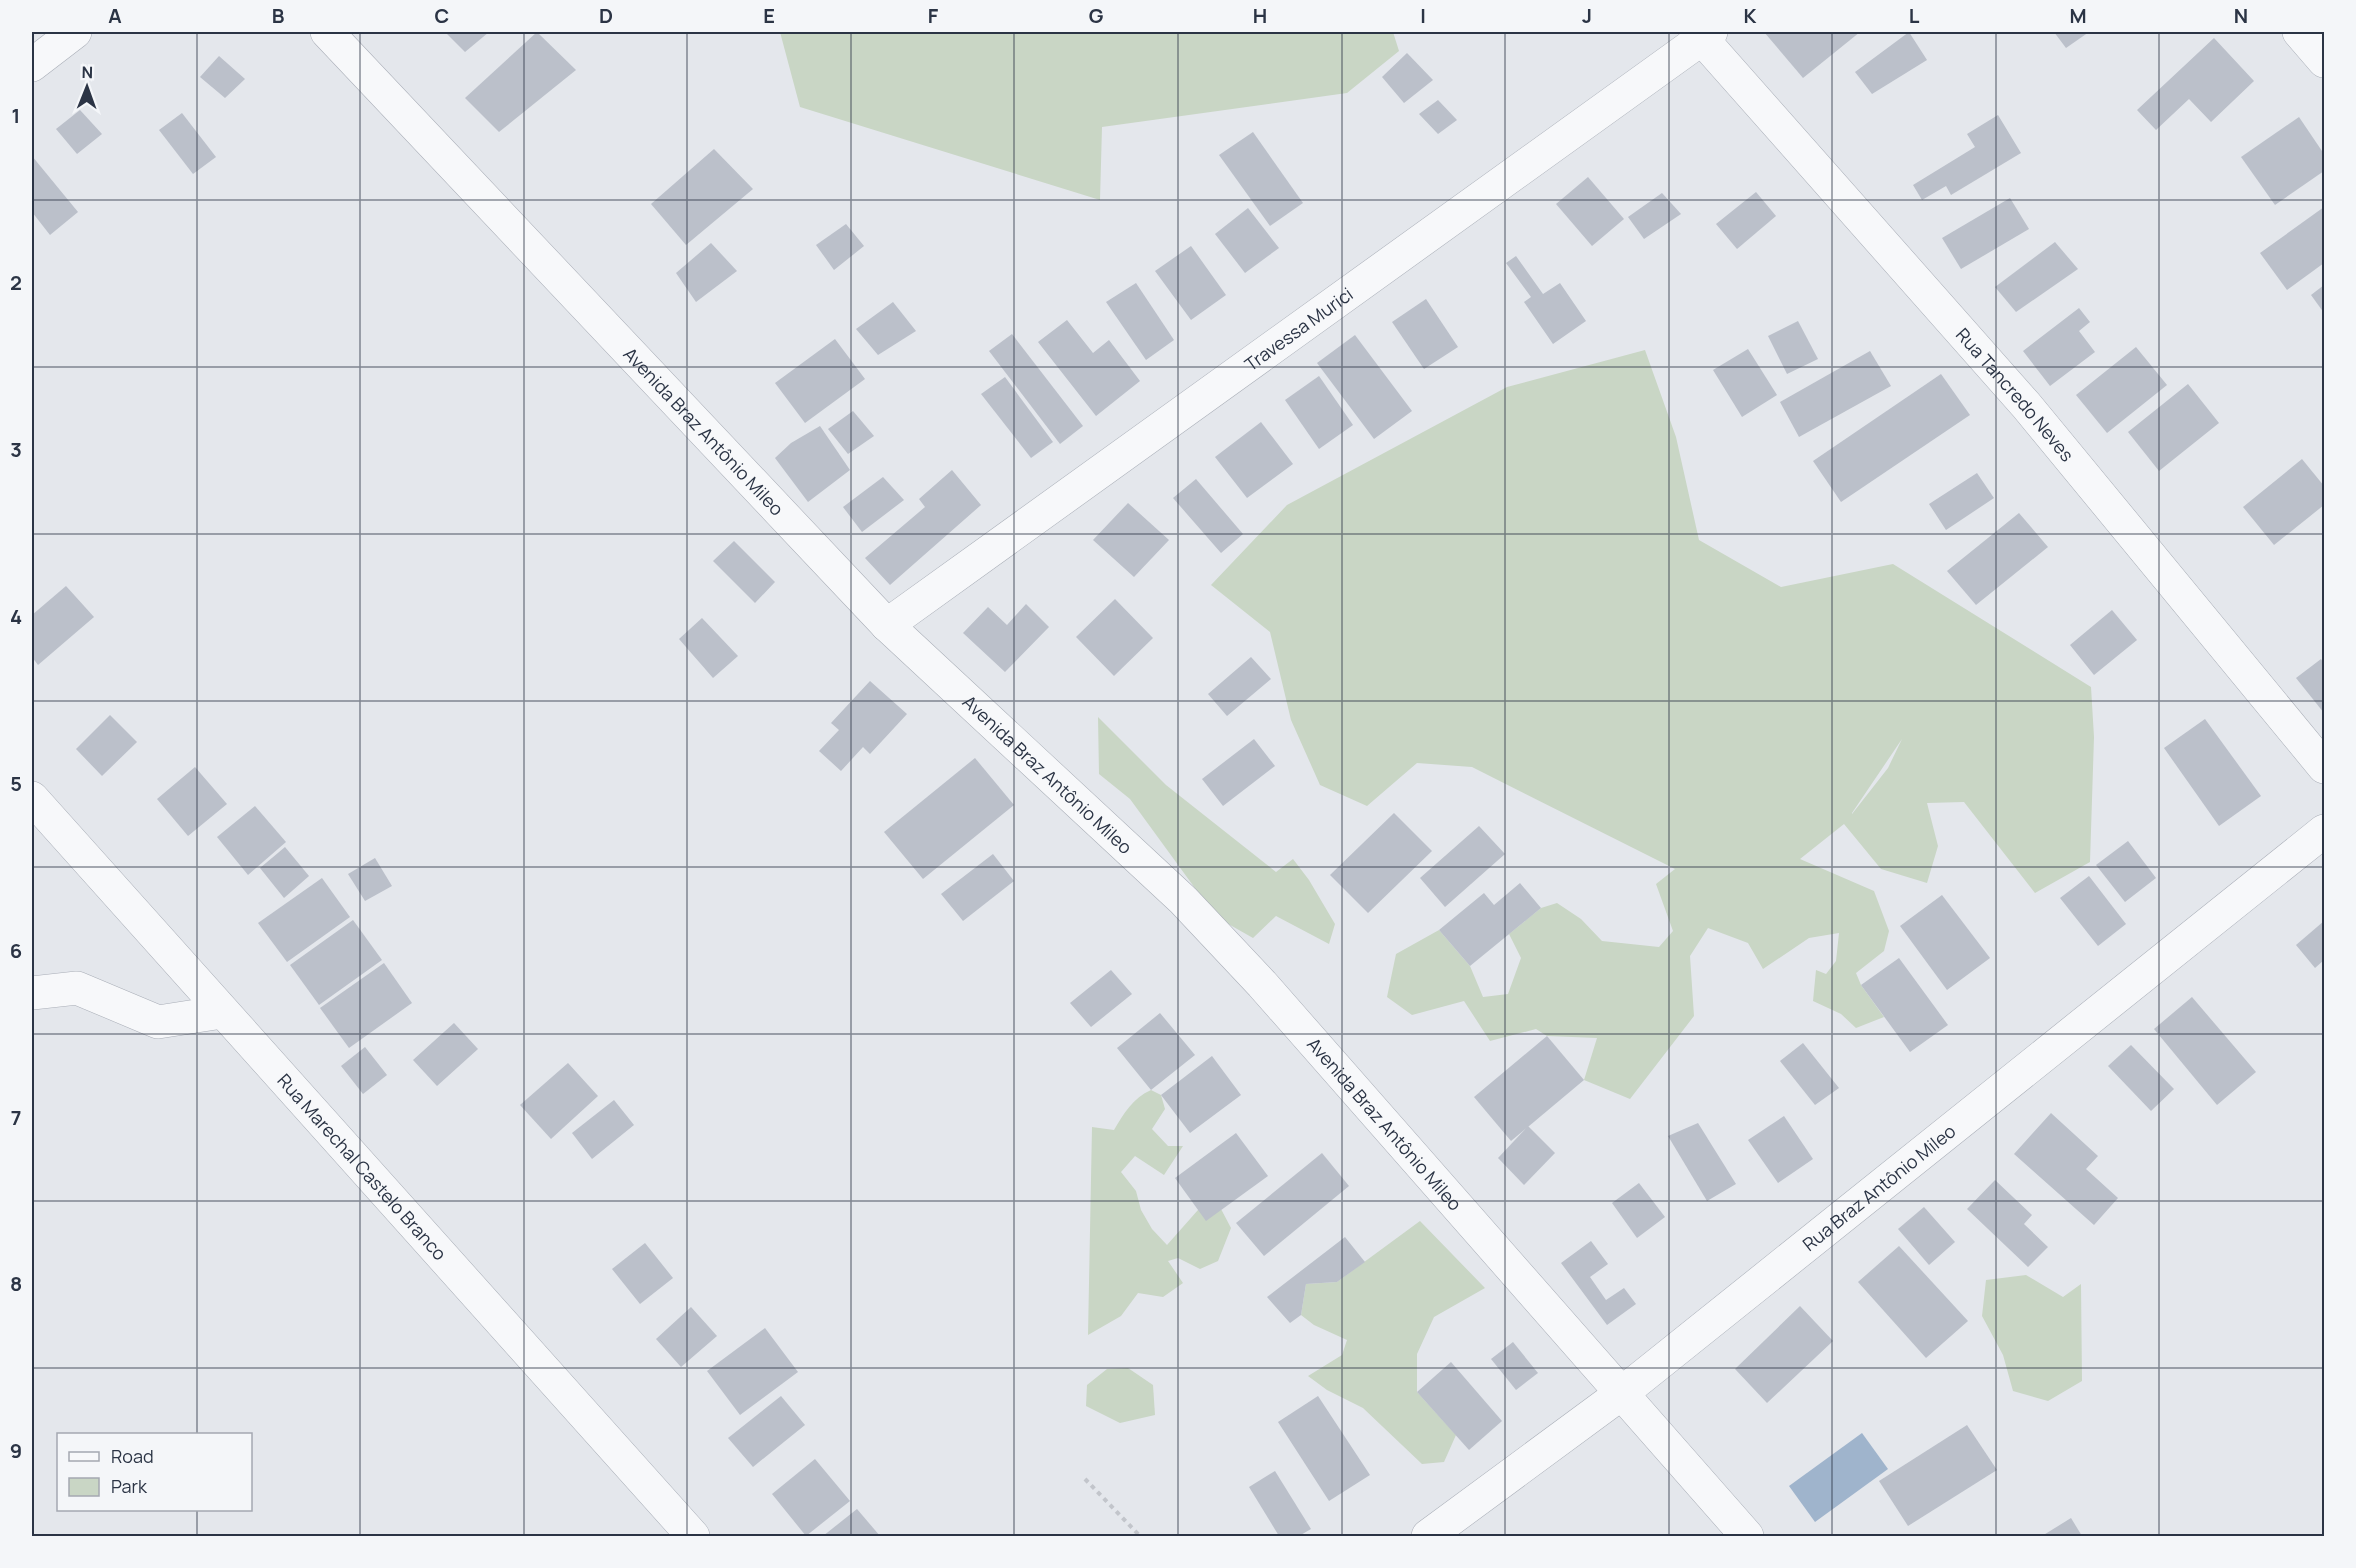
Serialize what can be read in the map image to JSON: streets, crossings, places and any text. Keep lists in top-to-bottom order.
{
  "streets": {
    "street": [
      "Travessa Murici",
      "Rua Tancredo Neves",
      "Avenida Braz Antônio Mileo",
      "Rua Marechal Castelo Branco",
      "Rua Braz Antônio Mileo"
    ]
  },
  "crossings": [
    ["Travessa Murici", "Rua Tancredo Neves"],
    ["Travessa Murici", "Avenida Braz Antônio Mileo"],
    ["Avenida Braz Antônio Mileo", "Rua Braz Antônio Mileo"]
  ],
  "legend": ["Road", "Park"],
  "north": "top",
  "grid": {
    "columns": [
      "A",
      "B",
      "C",
      "D",
      "E",
      "F",
      "G",
      "H",
      "I",
      "J",
      "K",
      "L",
      "M",
      "N"
    ],
    "rows": [
      "1",
      "2",
      "3",
      "4",
      "5",
      "6",
      "7",
      "8",
      "9"
    ]
  }
}
